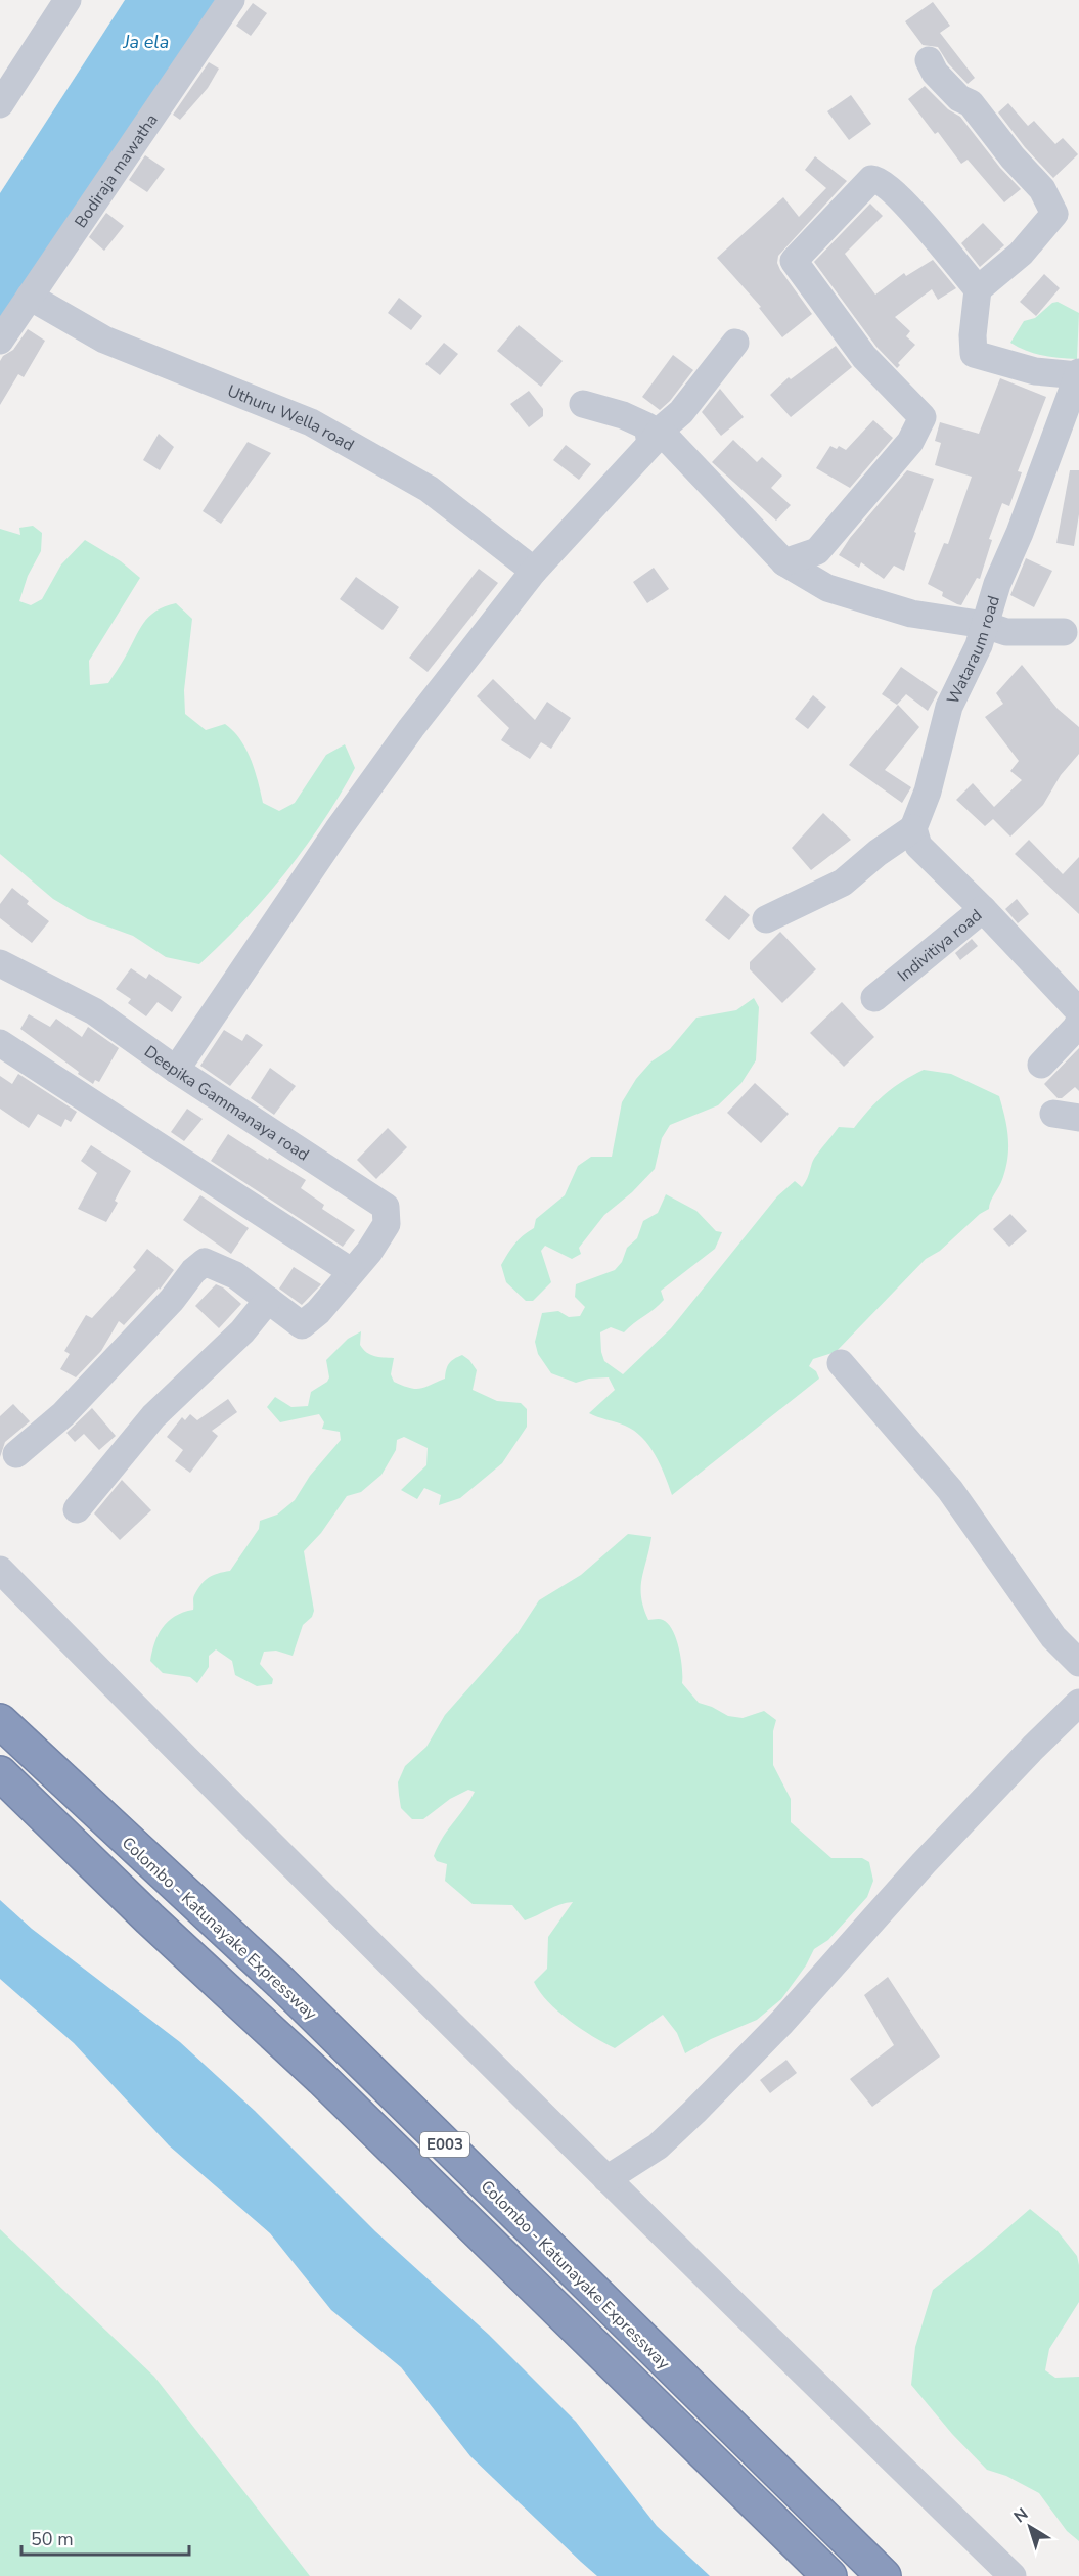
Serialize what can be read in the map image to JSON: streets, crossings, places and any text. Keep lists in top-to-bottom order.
{
  "streets": {
    "highway": ["Colombo - Katunayake Expressway", "E003"],
    "street": [
      "Bodiraja mawatha",
      "Uthuru Wella road",
      "Wataraum road",
      "Indivitiya road",
      "Deepika Gammanaya road"
    ]
  },
  "crossings": [
    ["Bodiraja mawatha", "Uthuru Wella road"]
  ],
  "water": ["Ja ela"],
  "scale_bar": "50 m",
  "north": "top left"
}
